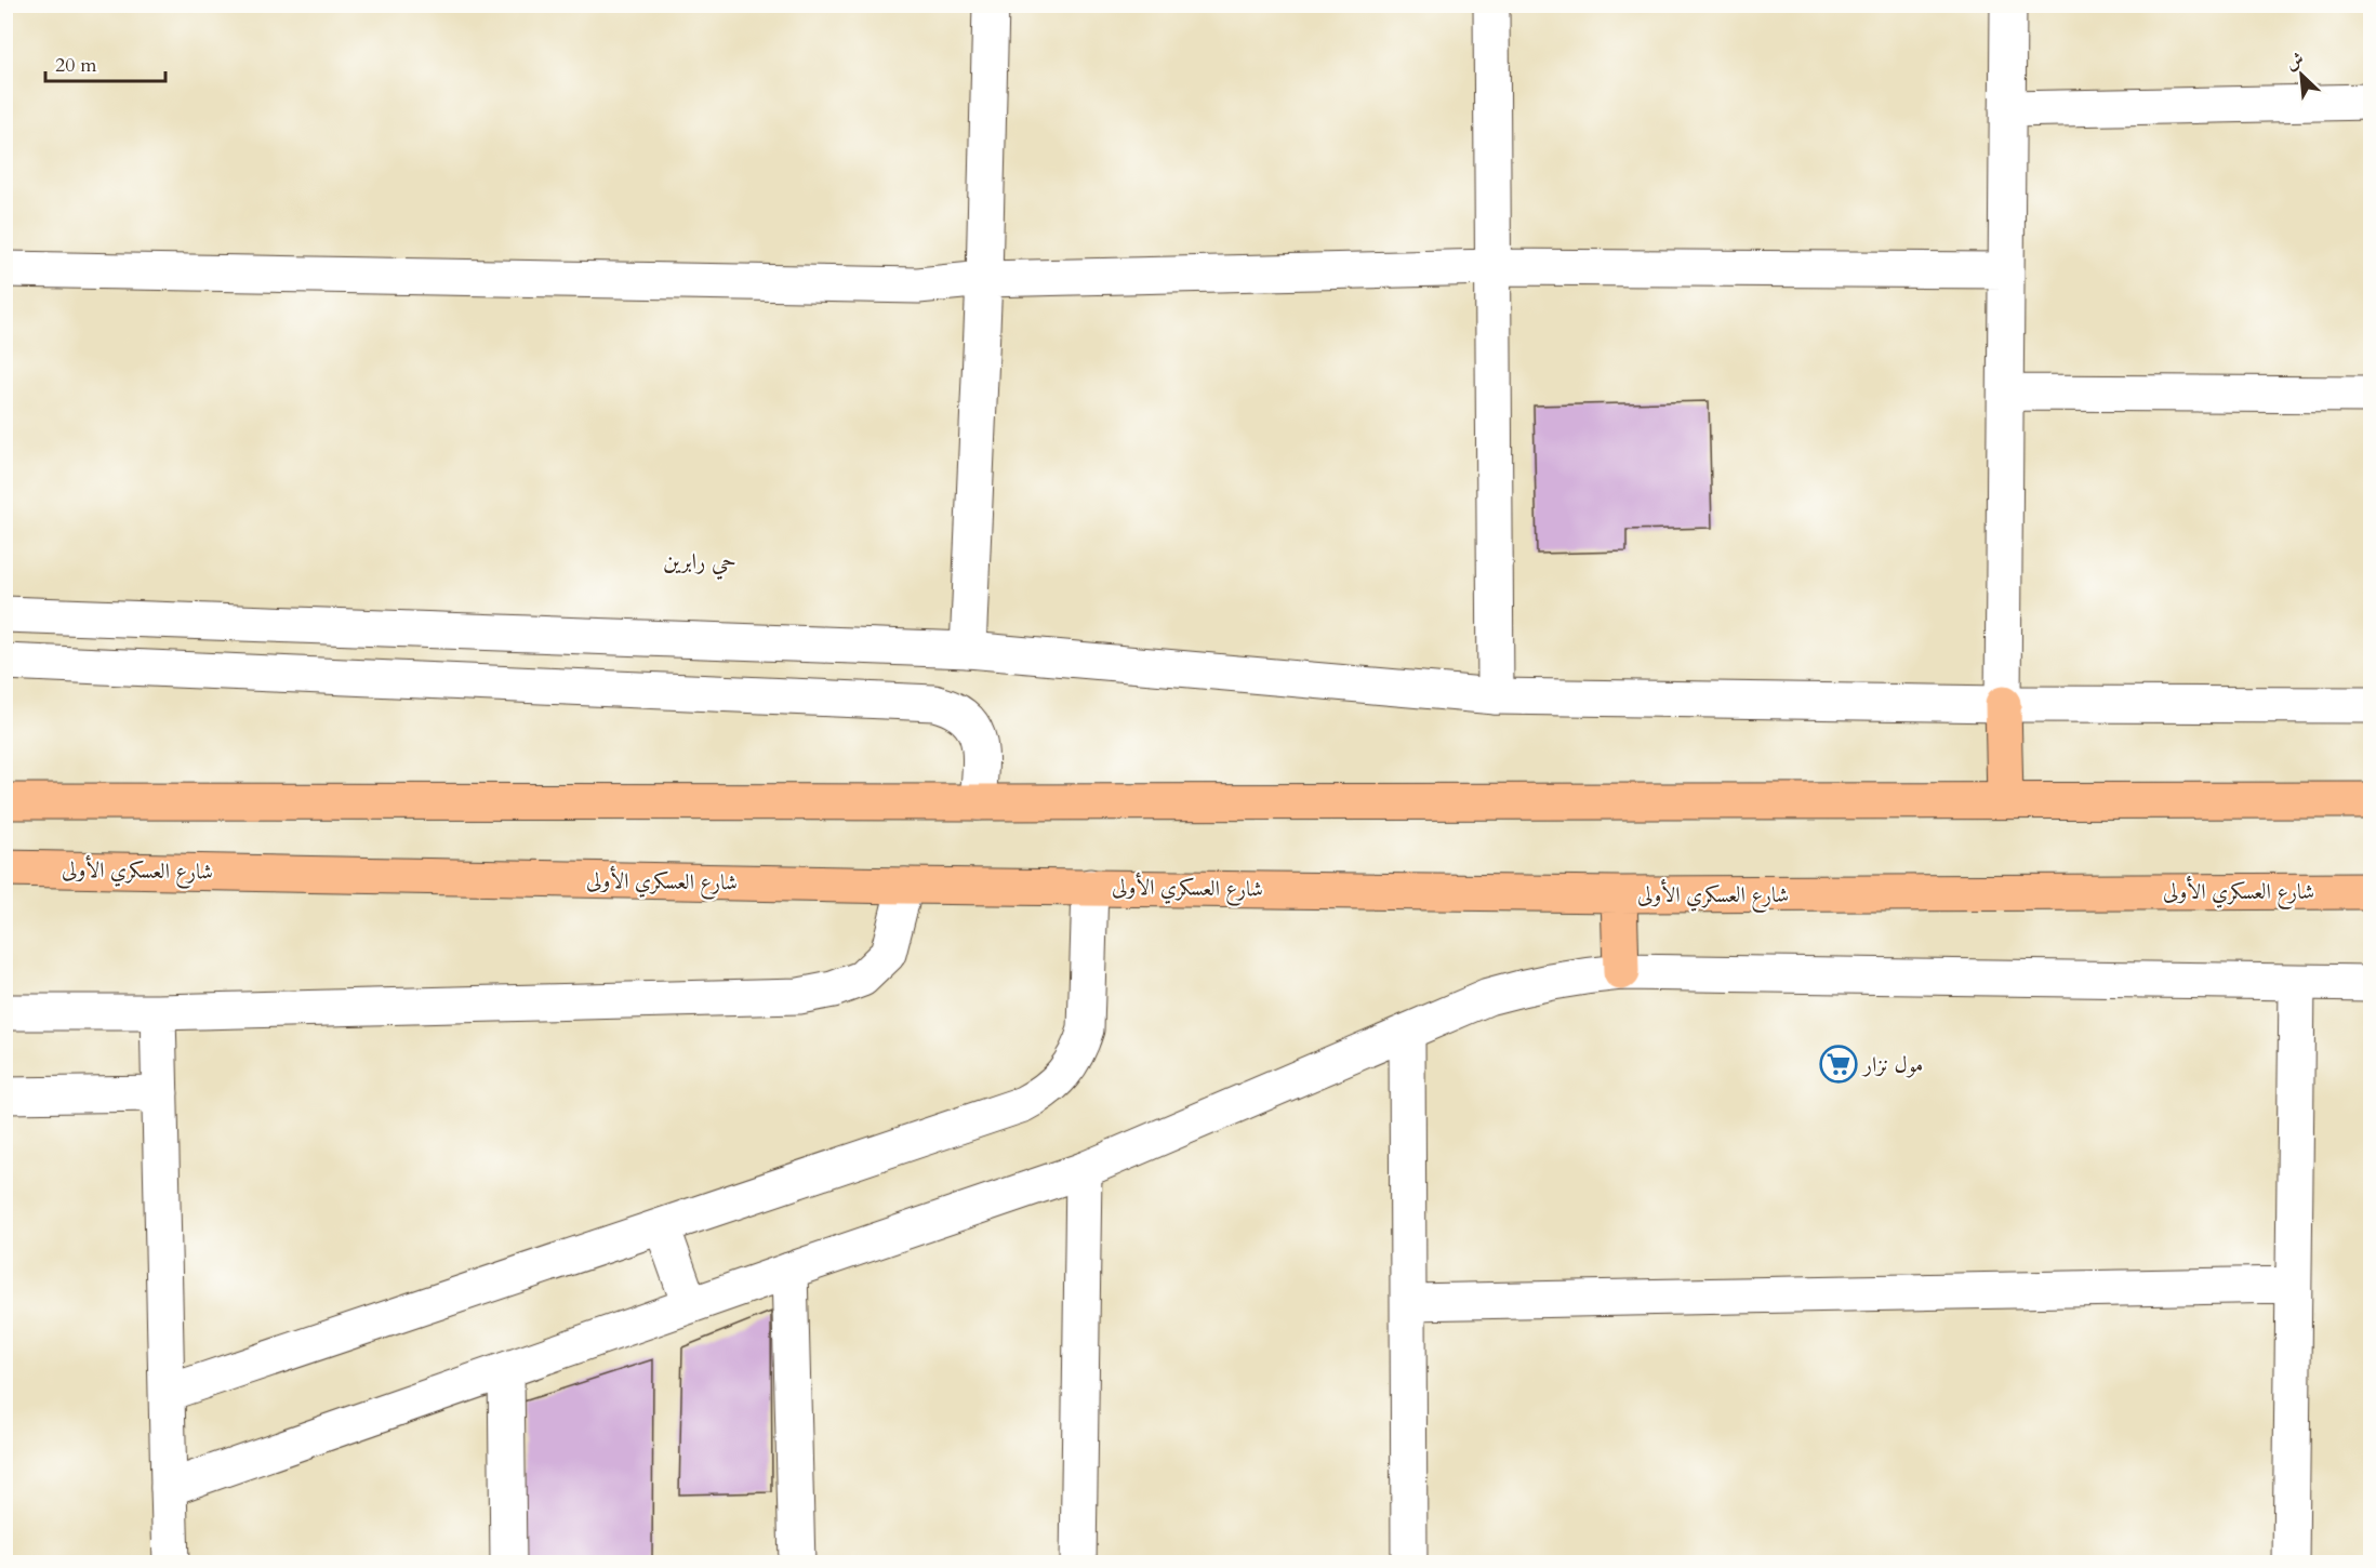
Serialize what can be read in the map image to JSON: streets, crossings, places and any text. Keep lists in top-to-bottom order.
{
  "streets": {
    "main road": ["شارع العسكري الأولى"]
  },
  "districts": ["حي رابرين"],
  "places": {
    "supermarket": ["مول نزار"]
  },
  "scale_bar": "20 m",
  "north": "top left"
}
